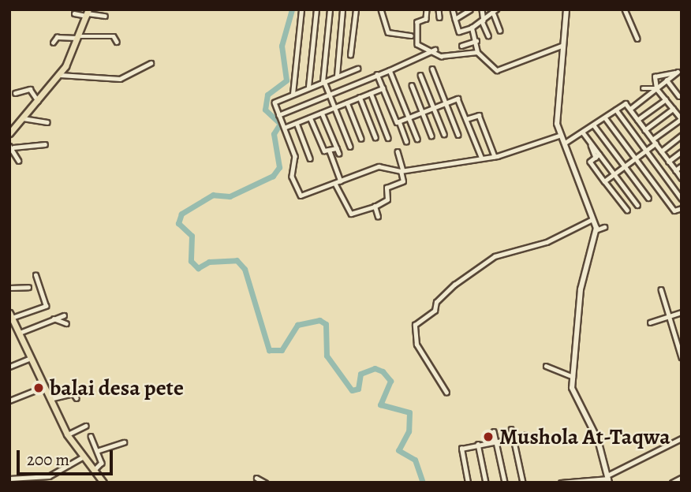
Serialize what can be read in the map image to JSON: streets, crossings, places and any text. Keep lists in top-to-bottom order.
{
  "places": ["balai desa pete", "Mushola At-Taqwa"],
  "scale_bar": "200 m"
}
